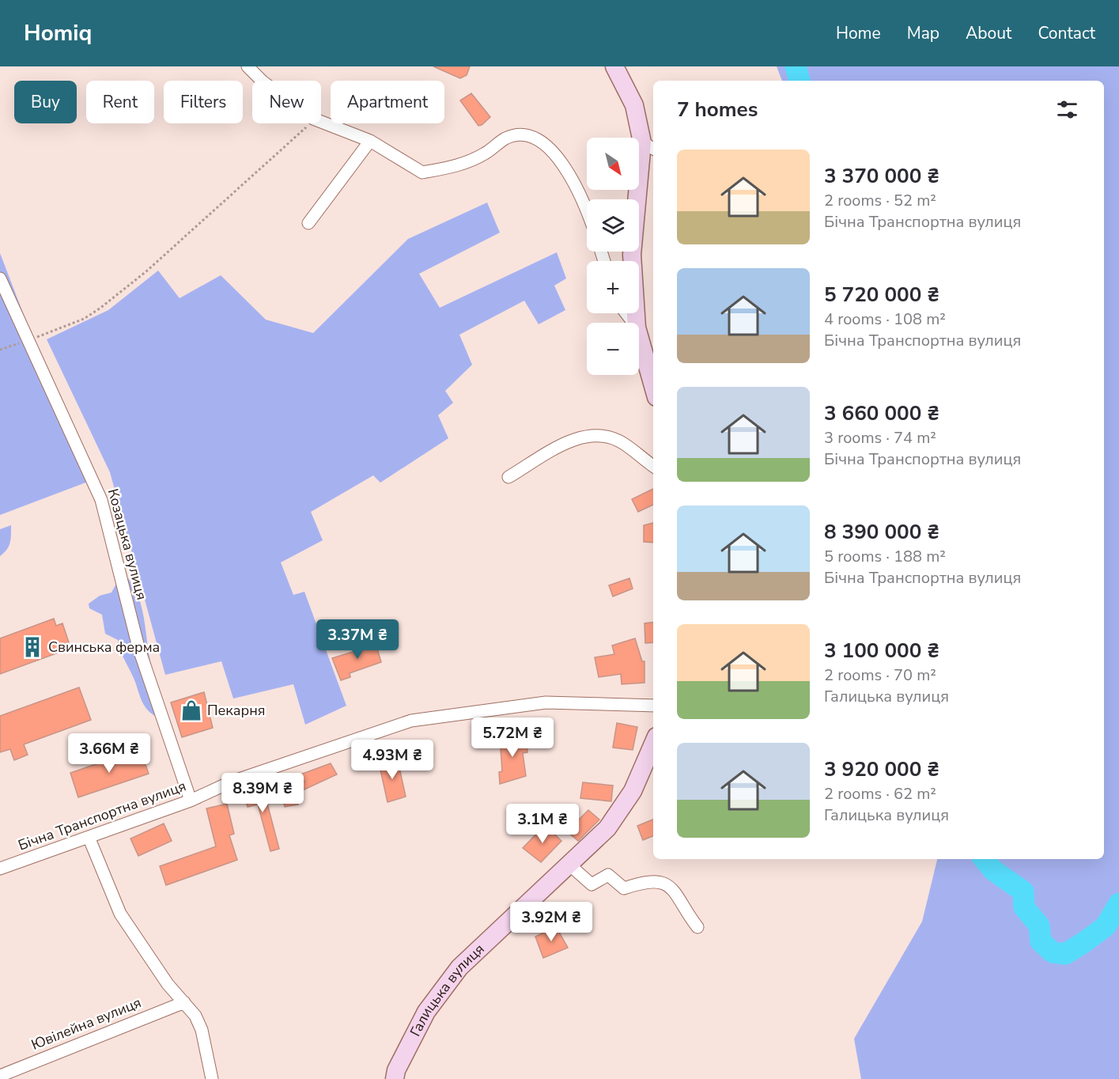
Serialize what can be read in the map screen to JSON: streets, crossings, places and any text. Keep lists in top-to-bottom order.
{
  "streets": {
    "main road": ["Галицька вулиця"],
    "street": ["Козацька вулиця", "Бічна Транспортна вулиця", "Ювілейна вулиця"]
  },
  "crossings": [
    ["Козацька вулиця", "Бічна Транспортна вулиця"]
  ],
  "places": {
    "building": ["Свинська ферма"],
    "shop": ["Пекарня"]
  },
  "north": "bottom right",
  "page": {
    "header": "Homiq",
    "nav": [
      "Home",
      "Map",
      "About",
      "Contact"
    ],
    "chip": [
      "Buy",
      "Rent",
      "Filters",
      "New",
      "Apartment"
    ],
    "heading": "7 homes",
    "map_buttons": ["+", "−"],
    "list": [
      {
        "name": "3 370 000 ₴",
        "note": "2 rooms · 52 m² · Бічна Транспортна вулиця"
      },
      {
        "name": "5 720 000 ₴",
        "note": "4 rooms · 108 m² · Бічна Транспортна вулиця"
      },
      {
        "name": "3 660 000 ₴",
        "note": "3 rooms · 74 m² · Бічна Транспортна вулиця"
      },
      {
        "name": "8 390 000 ₴",
        "note": "5 rooms · 188 m² · Бічна Транспортна вулиця"
      },
      {
        "name": "3 100 000 ₴",
        "note": "2 rooms · 70 m² · Галицька вулиця"
      },
      {
        "name": "3 920 000 ₴",
        "note": "2 rooms · 62 m² · Галицька вулиця"
      }
    ],
    "price": [
      "3.37M ₴",
      "5.72M ₴",
      "3.66M ₴",
      "4.93M ₴",
      "8.39M ₴",
      "3.1M ₴",
      "3.92M ₴"
    ]
  }
}
